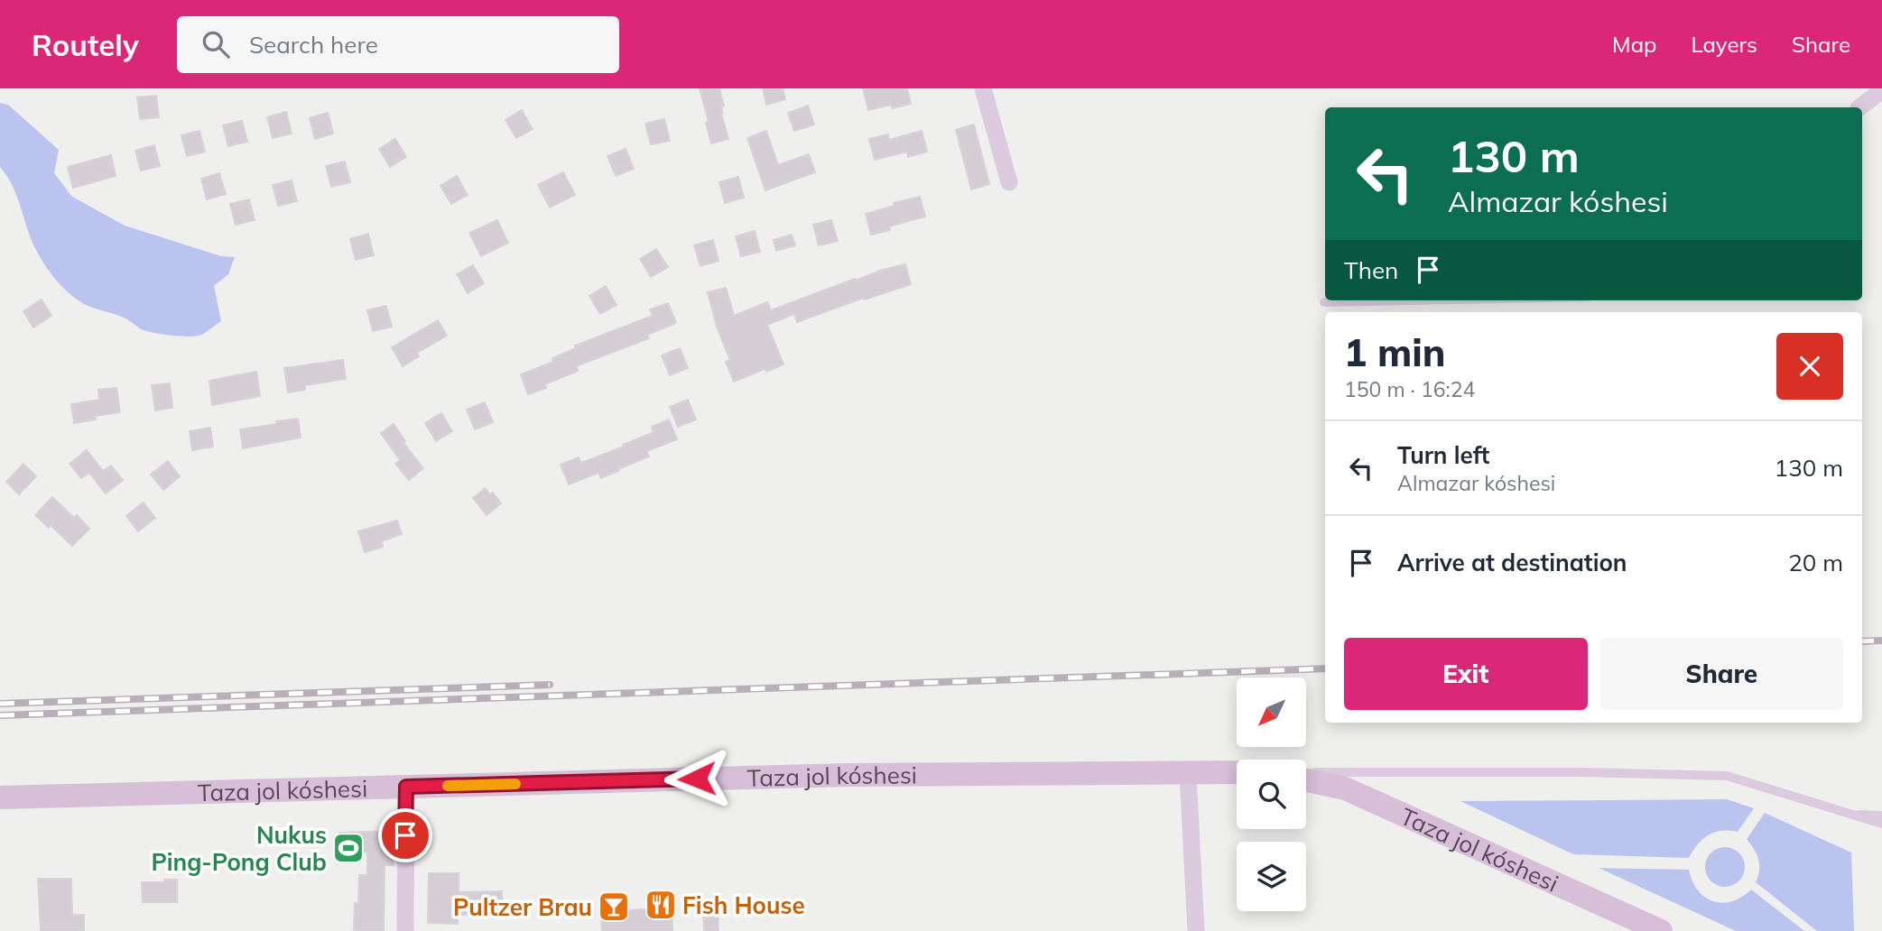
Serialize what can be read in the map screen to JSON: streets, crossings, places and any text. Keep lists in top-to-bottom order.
{
  "streets": {
    "main road": ["Taza jol kóshesi"]
  },
  "places": {
    "sports": ["Nukus Ping-Pong Club"],
    "restaurant": ["Fish House"],
    "bar": ["Pultzer Brau"]
  },
  "north": "bottom left",
  "page": {
    "header": "Routely",
    "search": "Search here",
    "nav": ["Map", "Layers", "Share"],
    "turn": ["130 m", "Almazar kóshesi"],
    "then": "Then",
    "heading": ["1 min", "150 m · 16:24"],
    "list": [
      {
        "name": "Turn left",
        "note": "Almazar kóshesi",
        "value": "130 m"
      },
      {
        "name": "Arrive at destination",
        "value": "20 m"
      }
    ],
    "buttons": ["Exit", "Share"]
  }
}
